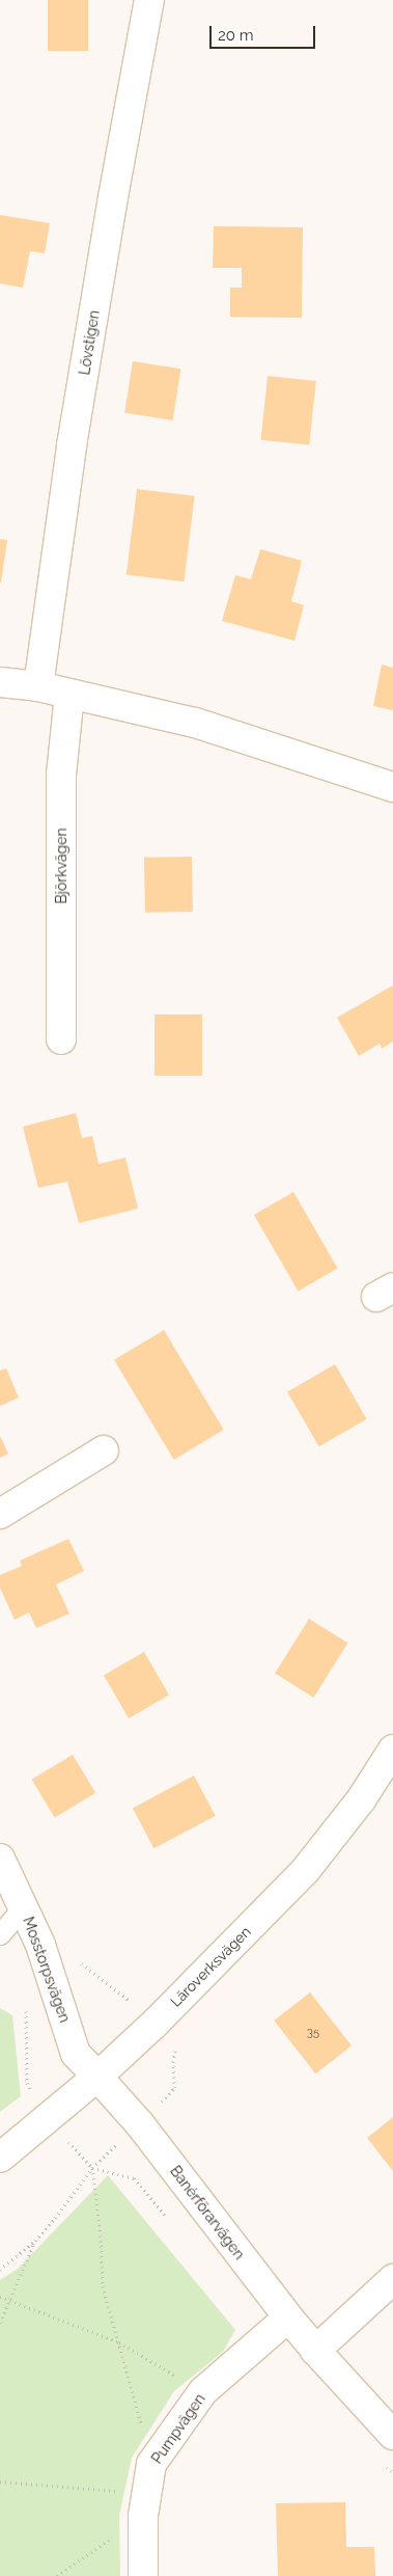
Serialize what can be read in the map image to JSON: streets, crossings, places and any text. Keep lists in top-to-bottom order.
{
  "streets": {
    "street": [
      "Lövstigen",
      "Björkvägen",
      "Läroverksvägen",
      "Mosstorpsvägen",
      "Banérförarvägen",
      "Pumpvägen"
    ]
  },
  "crossings": [
    ["Läroverksvägen", "Mosstorpsvägen"],
    ["Läroverksvägen", "Banérförarvägen"],
    ["Mosstorpsvägen", "Banérförarvägen"],
    ["Banérförarvägen", "Pumpvägen"]
  ],
  "house_numbers": ["35"],
  "scale_bar": "20 m"
}
